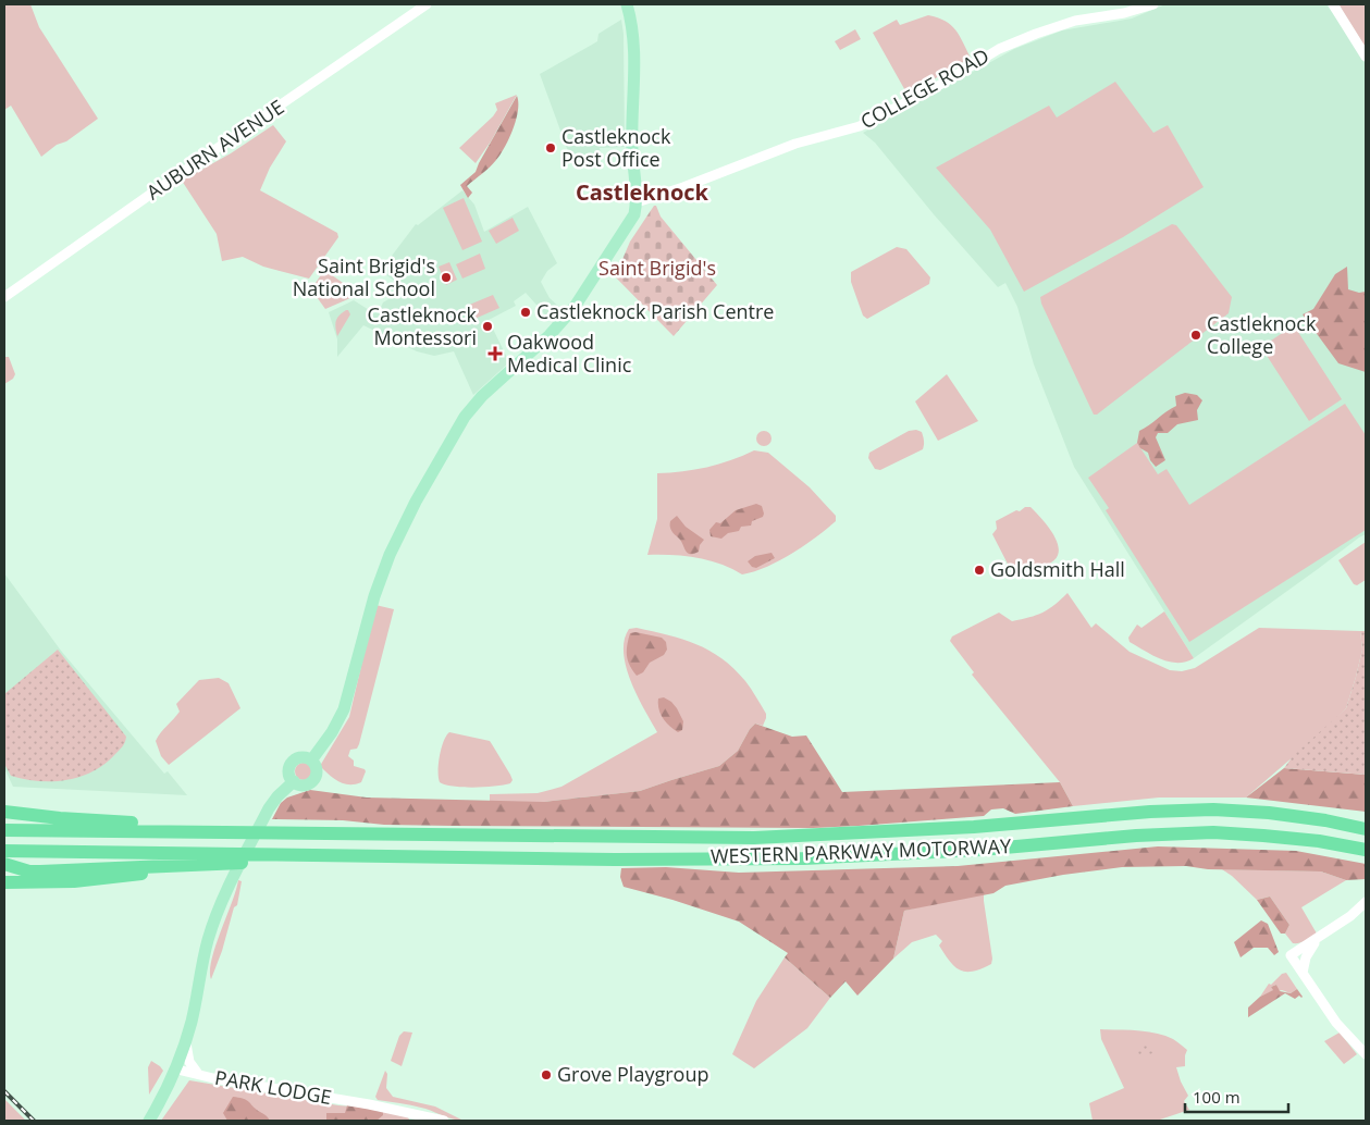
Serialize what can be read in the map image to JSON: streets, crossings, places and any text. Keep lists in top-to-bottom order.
{
  "streets": {
    "highway": ["WESTERN PARKWAY MOTORWAY"],
    "street": ["COLLEGE ROAD", "AUBURN AVENUE", "PARK LODGE"]
  },
  "districts": ["Castleknock"],
  "parks": ["Saint Brigid's"],
  "places": {
    "other": [
      "Castleknock Post Office",
      "Saint Brigid's National School",
      "Castleknock Parish Centre",
      "Castleknock Montessori",
      "Castleknock College",
      "Goldsmith Hall",
      "Grove Playgroup"
    ],
    "health": ["Oakwood Medical Clinic"]
  },
  "scale_bar": "100 m"
}
